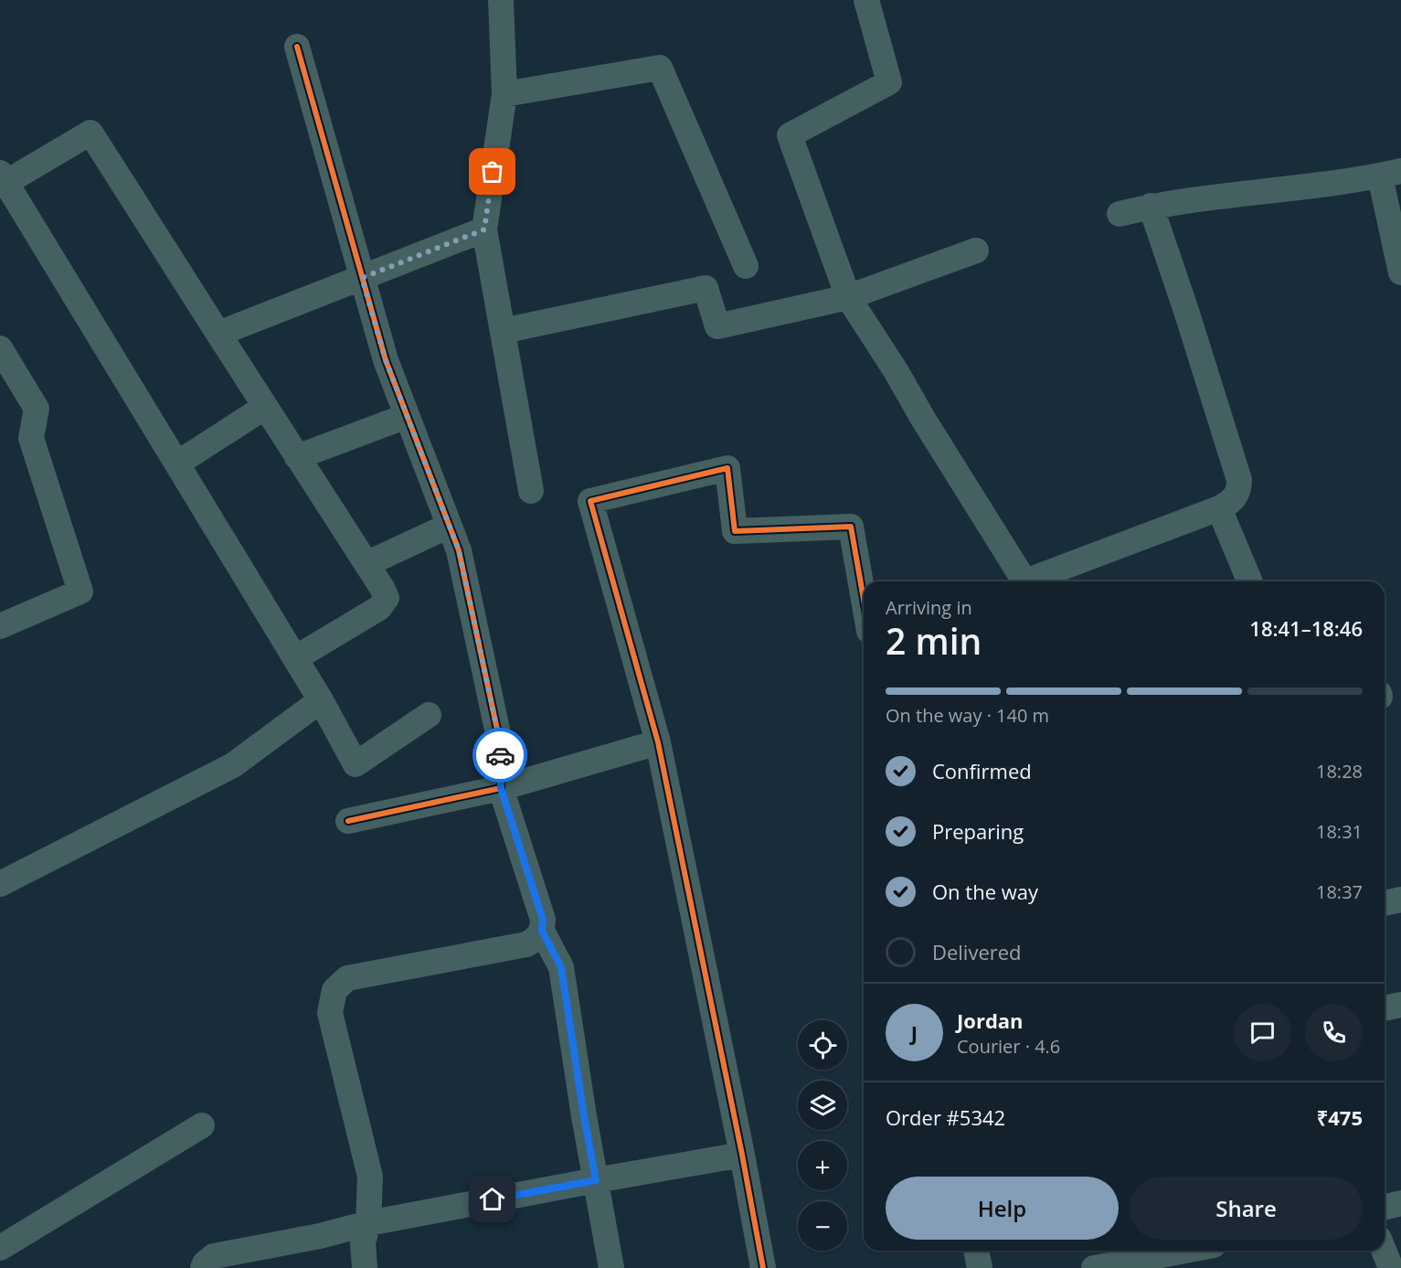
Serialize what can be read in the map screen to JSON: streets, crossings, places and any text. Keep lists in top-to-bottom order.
{
  "page": {
    "heading": ["2 min", "Arriving in", "18:41–18:46"],
    "panel": [
      "Jordan",
      "Courier · 4.6",
      "Order #5342",
      "₹475"
    ],
    "bar": "On the way · 140 m",
    "list": [
      ["Confirmed", "18:28"],
      ["Preparing", "18:31"],
      ["On the way", "18:37"],
      "Delivered"
    ],
    "round": "J",
    "map_buttons": ["+", "−"],
    "buttons": ["Help", "Share"]
  }
}
